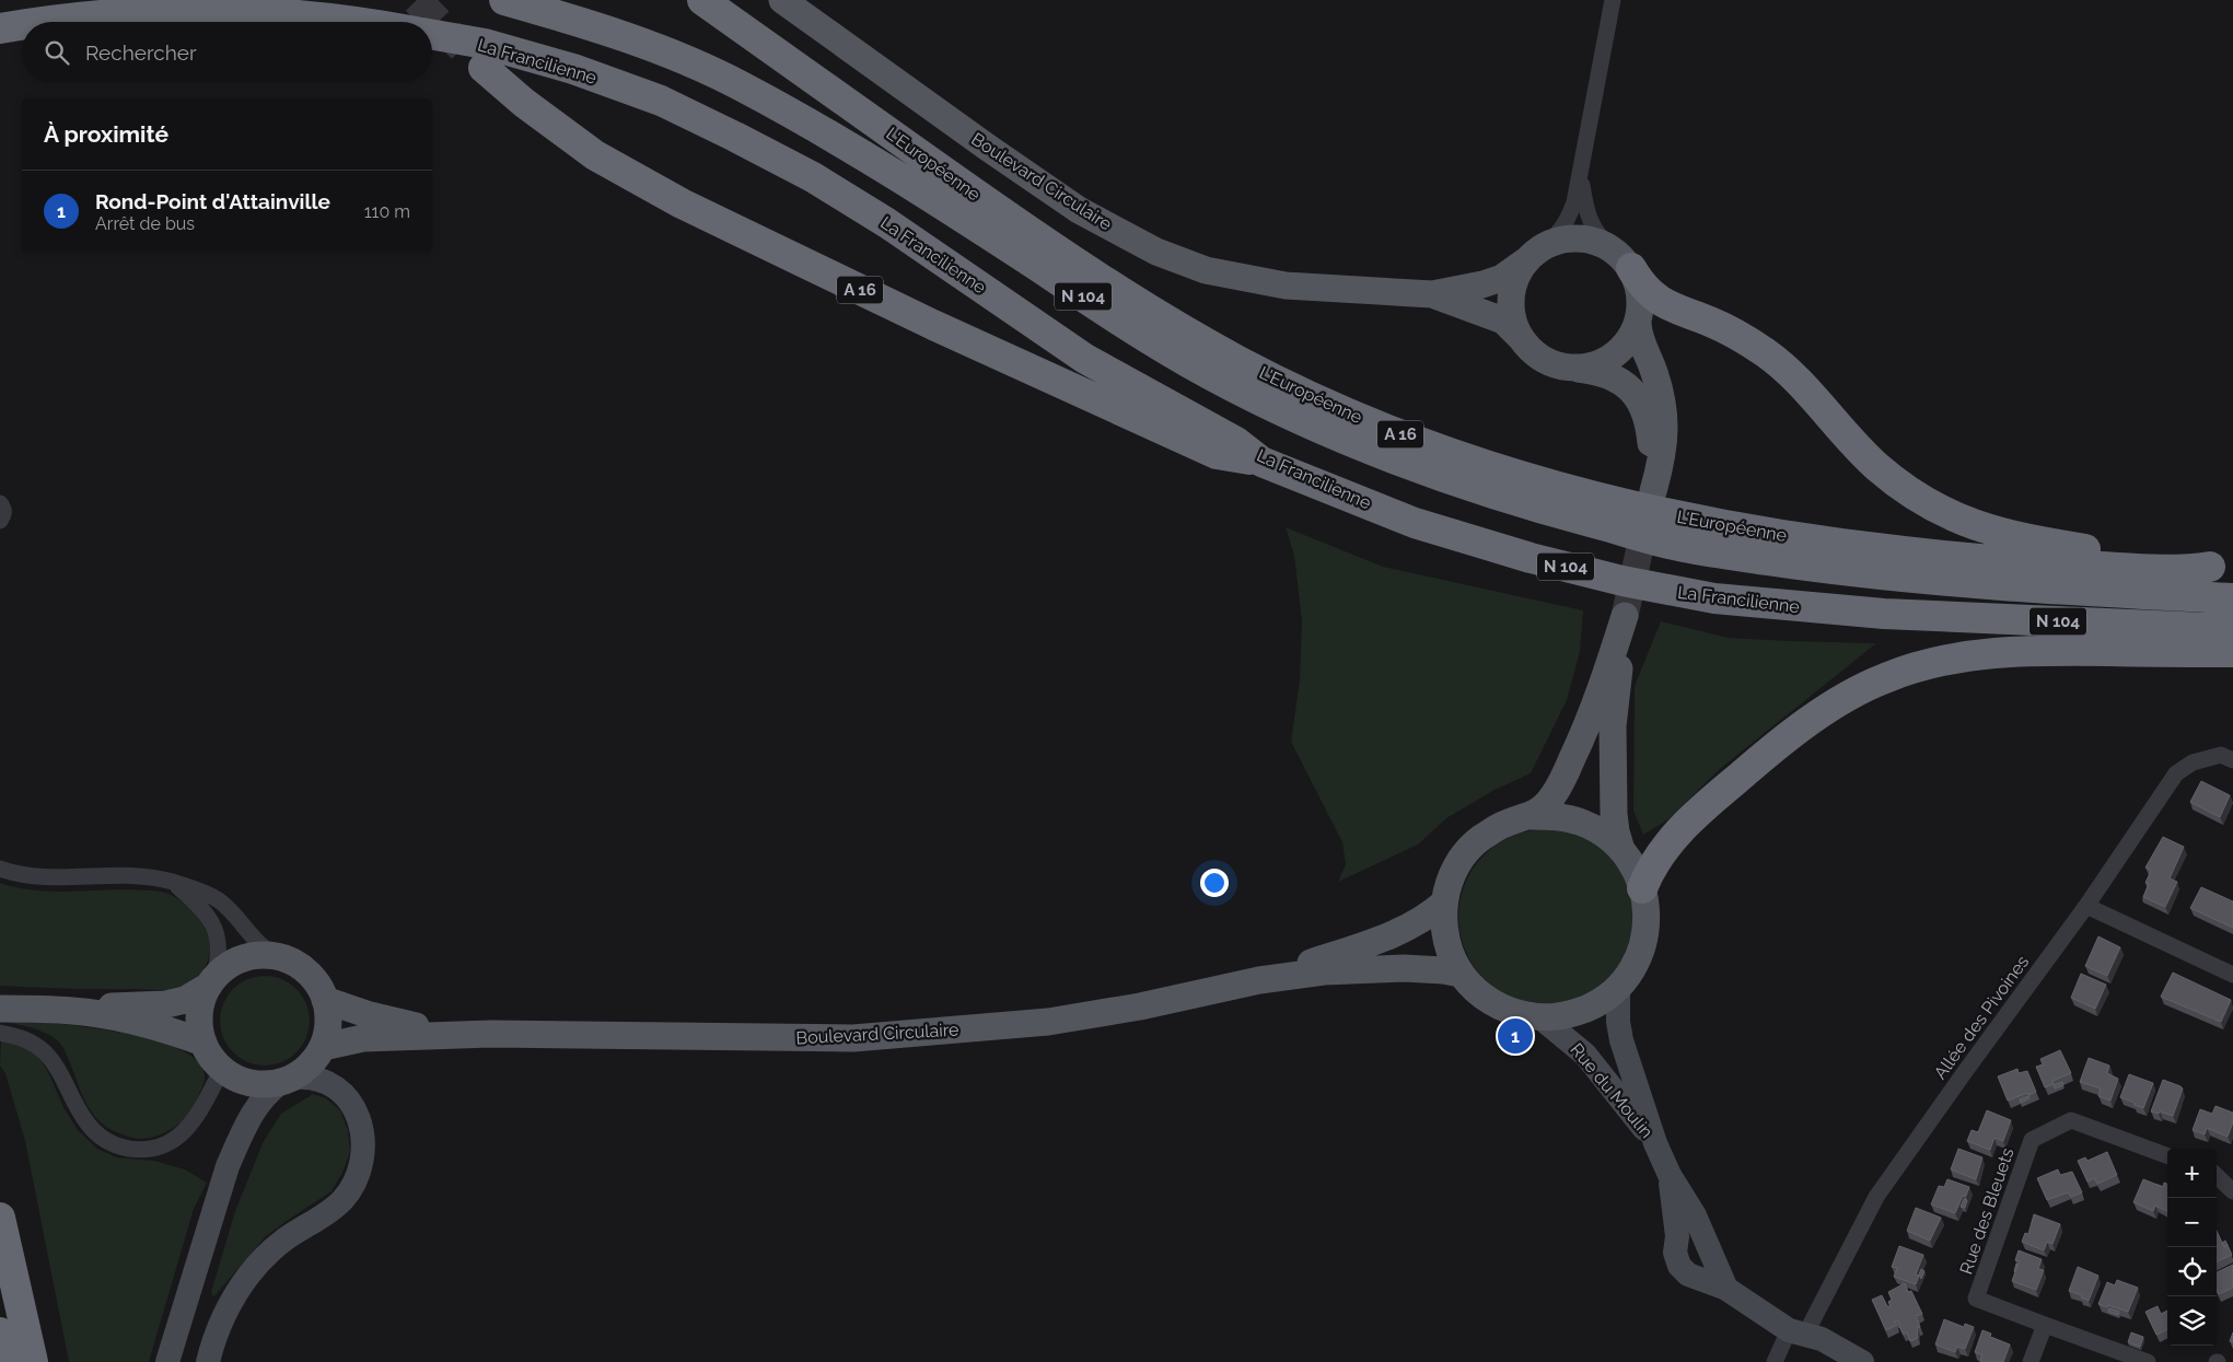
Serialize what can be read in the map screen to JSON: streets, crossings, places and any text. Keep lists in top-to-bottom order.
{
  "streets": {
    "highway": [
      "La Francilienne",
      "L'Européenne",
      "A 16",
      "N 104"
    ],
    "main road": ["Boulevard Circulaire"],
    "street": ["Allée des Pivoines", "Rue du Moulin", "Rue des Bleuets"]
  },
  "crossings": [
    ["La Francilienne", "A 16"],
    ["Allée des Pivoines", "Rue du Moulin"]
  ],
  "page": {
    "search": "Rechercher",
    "heading": "À proximité",
    "list": [
      {
        "mark": "1",
        "name": "Rond-Point d'Attainville",
        "note": "Arrêt de bus",
        "value": "110 m"
      }
    ],
    "pins": "1",
    "map_buttons": ["+", "−"]
  }
}
